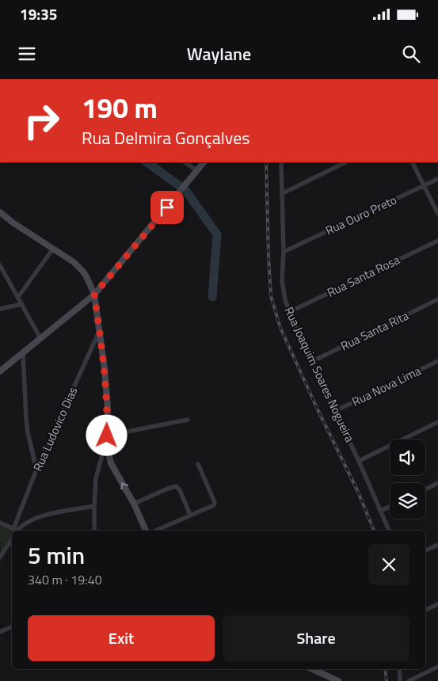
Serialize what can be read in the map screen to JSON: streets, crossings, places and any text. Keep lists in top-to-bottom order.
{
  "streets": {
    "street": [
      "Rua Ouro Preto",
      "Rua Santa Rosa",
      "Rua Santa Rita",
      "Rua Joaquim Soares Nogueira",
      "Rua Nova Lima",
      "Rua Ludovico Dias"
    ]
  },
  "crossings": [
    ["Rua Ouro Preto", "Rua Joaquim Soares Nogueira"],
    ["Rua Santa Rosa", "Rua Joaquim Soares Nogueira"],
    ["Rua Santa Rita", "Rua Joaquim Soares Nogueira"],
    ["Rua Joaquim Soares Nogueira", "Rua Nova Lima"]
  ],
  "page": {
    "status": "19:35",
    "header": "Waylane",
    "turn": ["190 m", "Rua Delmira Gonçalves"],
    "heading": ["5 min", "340 m · 19:40"],
    "buttons": ["Exit", "Share"]
  }
}
